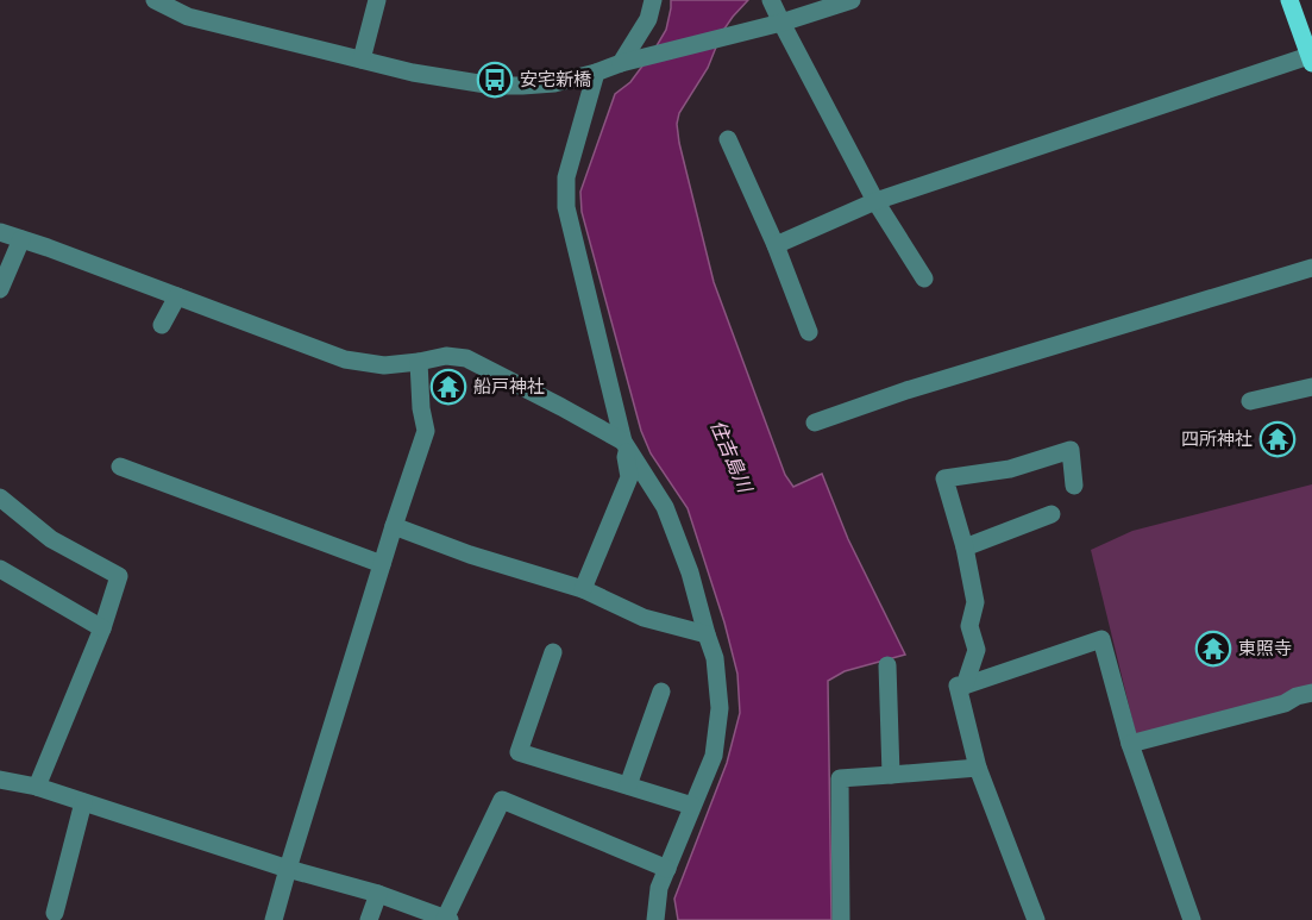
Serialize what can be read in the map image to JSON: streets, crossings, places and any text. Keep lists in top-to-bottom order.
{
  "water": ["住吉島川"],
  "places": {
    "bus stop": ["安宅新橋"],
    "temple": ["船戸神社", "四所神社", "東照寺"]
  }
}
